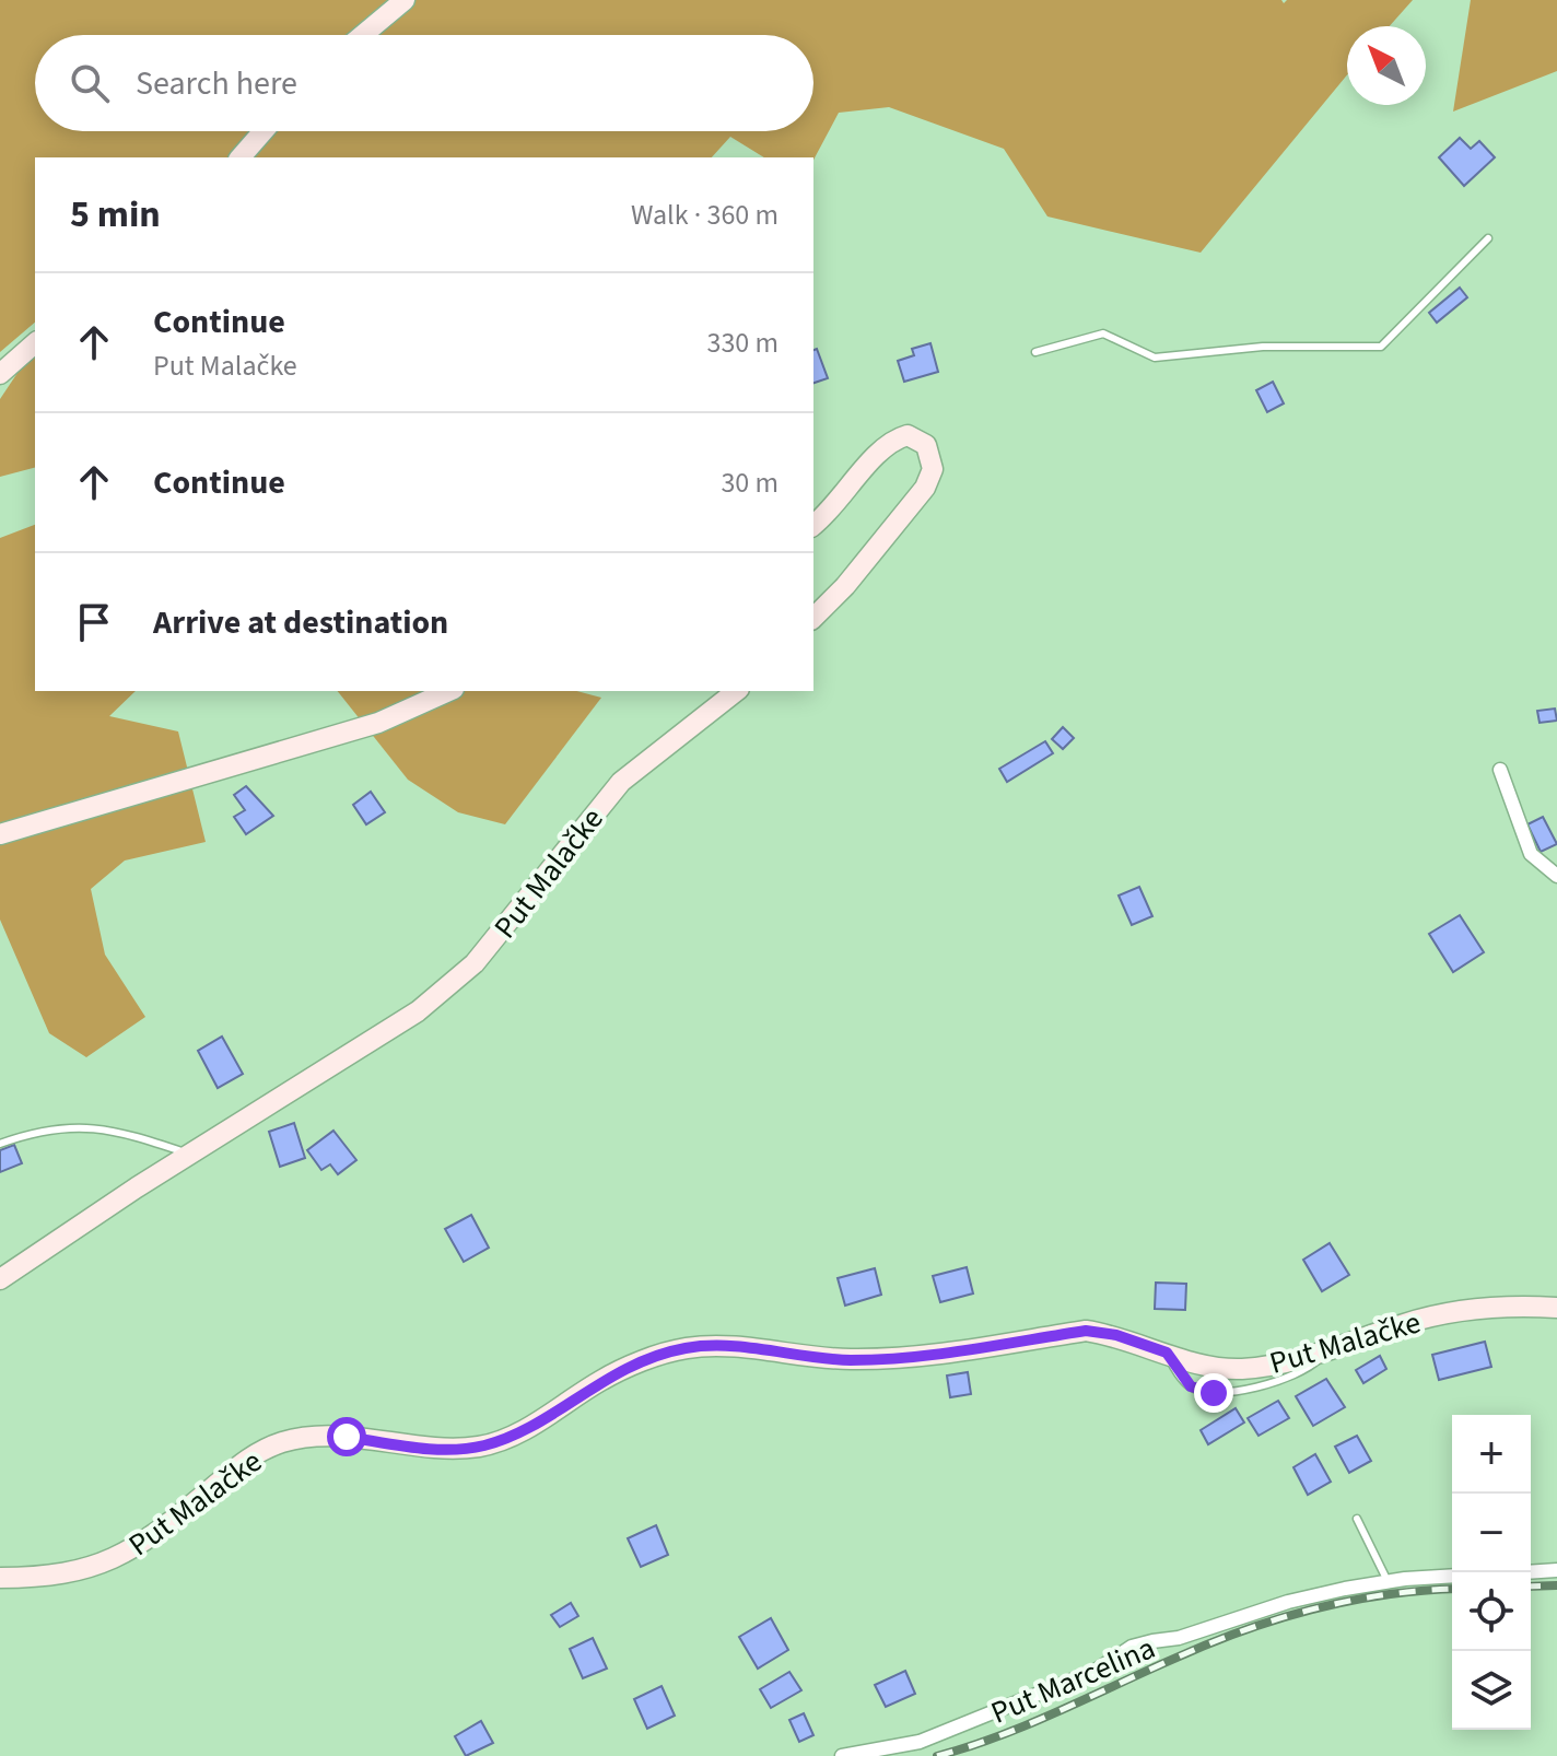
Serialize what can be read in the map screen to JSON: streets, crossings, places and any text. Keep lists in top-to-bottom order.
{
  "streets": {
    "main road": ["Put Malačke"],
    "street": ["Put Marcelina"]
  },
  "north": "top left",
  "page": {
    "search": "Search here",
    "heading": ["5 min", "Walk · 360 m"],
    "list": [
      ["Continue", "Put Malačke", "330 m"],
      ["Continue", "30 m"],
      "Arrive at destination"
    ],
    "map_buttons": ["+", "−"]
  }
}
